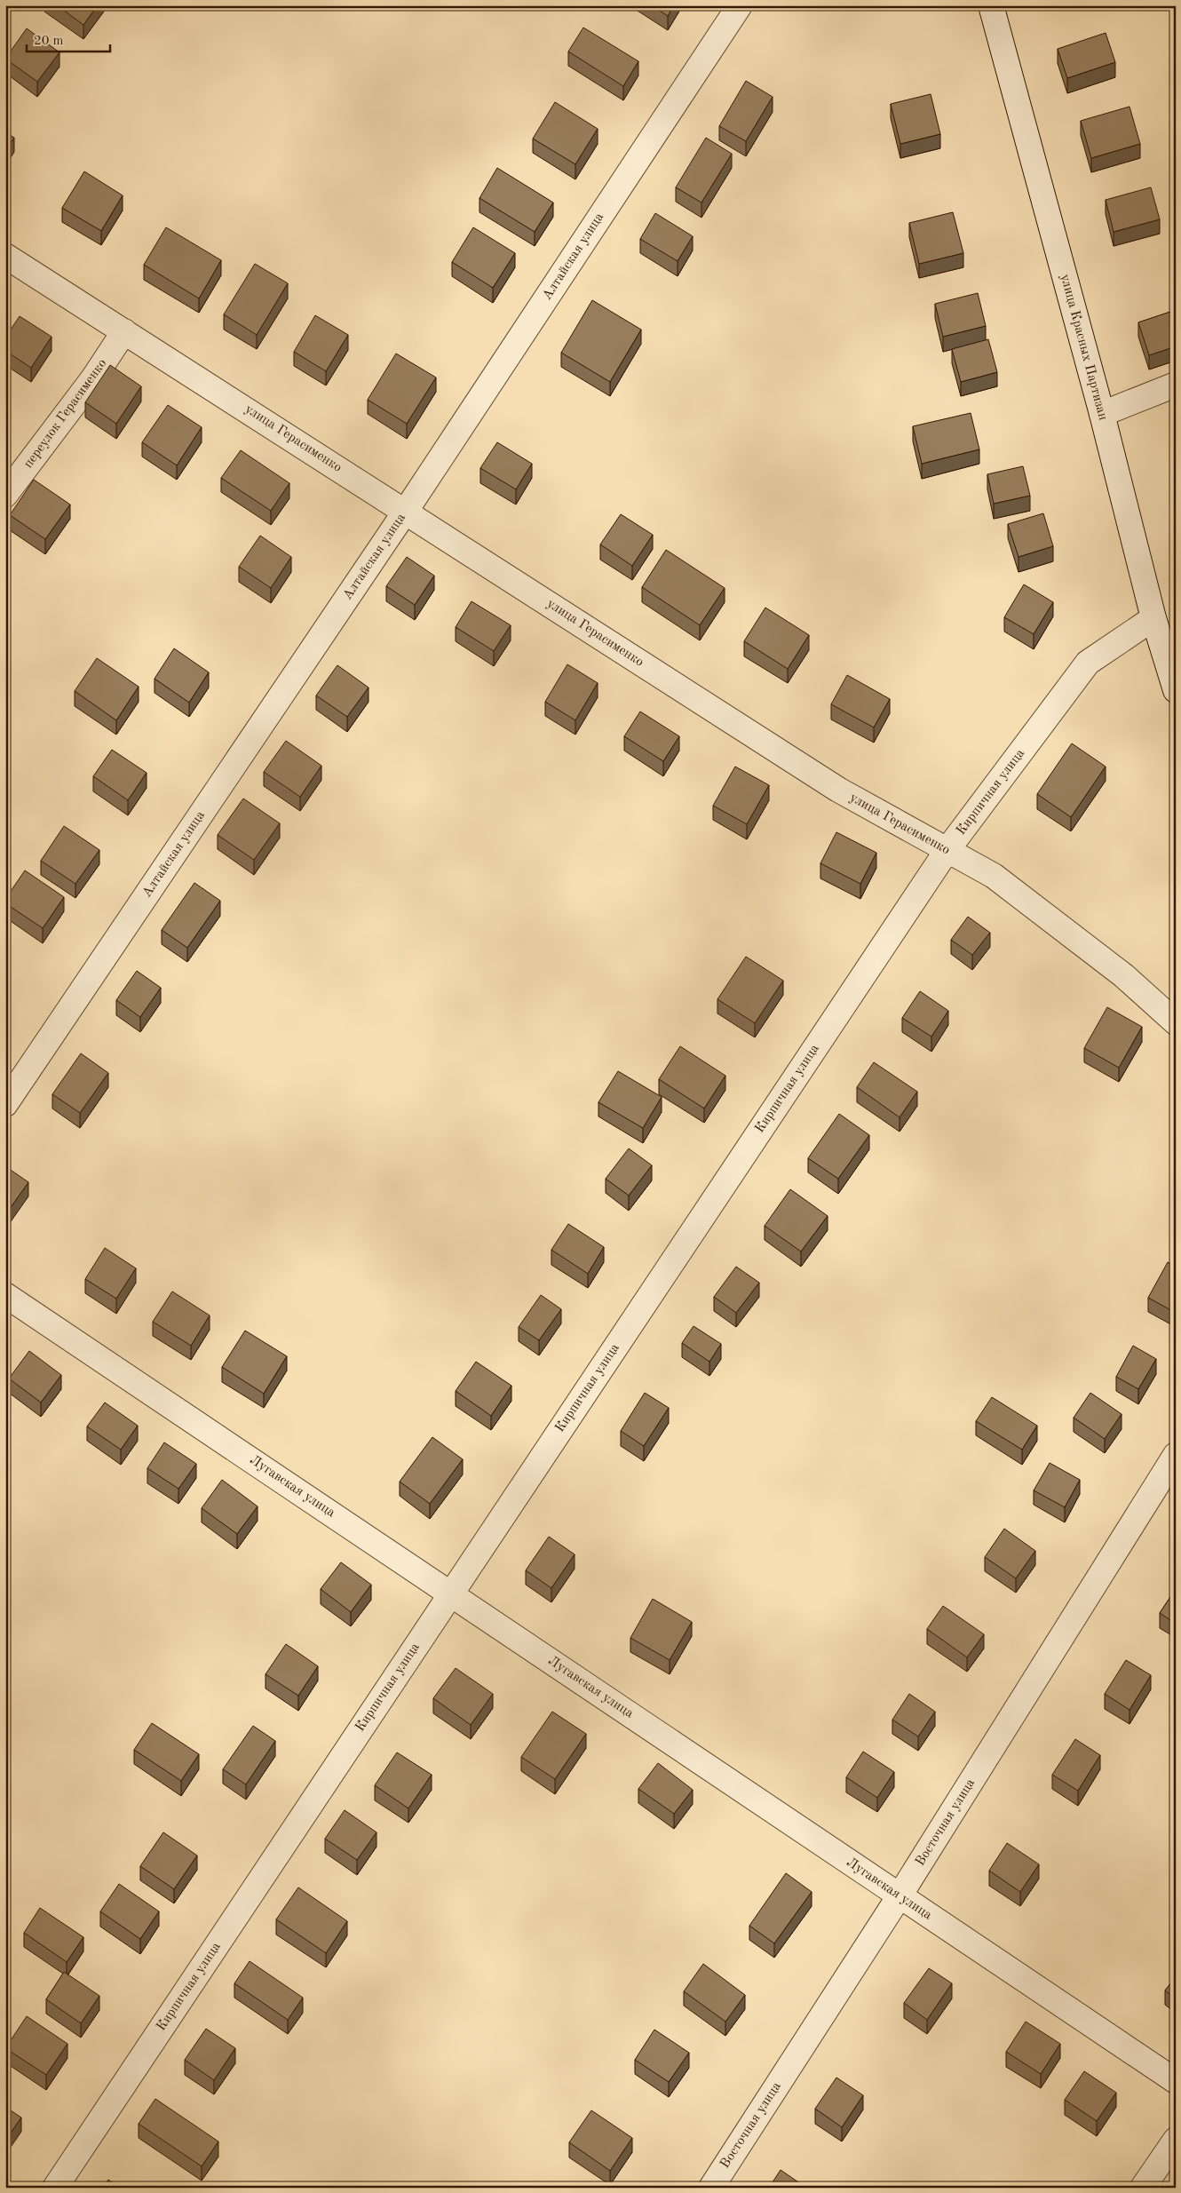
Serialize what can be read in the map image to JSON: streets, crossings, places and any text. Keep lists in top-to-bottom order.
{
  "streets": {
    "street": [
      "Алтайская улица",
      "улица Красных Партизан",
      "переулок Герасименко",
      "улица Герасименко",
      "Кирпичная улица",
      "Лугавская улица",
      "Восточная улица"
    ]
  },
  "crossings": [
    ["Алтайская улица", "улица Герасименко"],
    ["улица Красных Партизан", "Кирпичная улица"],
    ["переулок Герасименко", "улица Герасименко"],
    ["улица Герасименко", "Кирпичная улица"],
    ["Кирпичная улица", "Лугавская улица"],
    ["Лугавская улица", "Восточная улица"]
  ],
  "scale_bar": "20 m"
}
